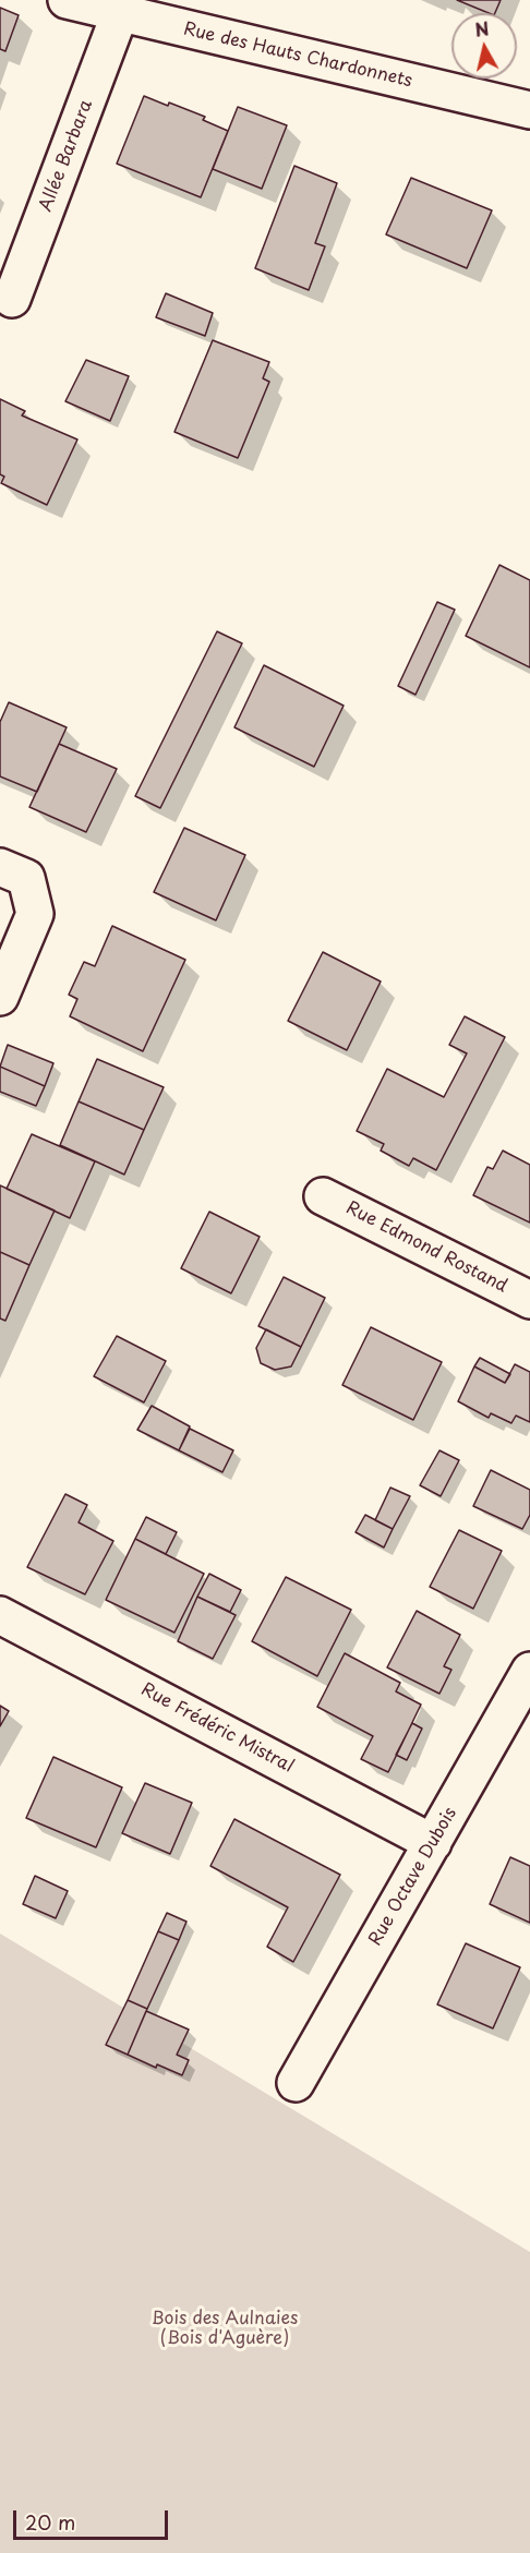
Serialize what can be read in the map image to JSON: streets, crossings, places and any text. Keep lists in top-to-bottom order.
{
  "streets": {
    "street": [
      "Rue des Hauts Chardonnets",
      "Allée Barbara",
      "Rue Edmond Rostand",
      "Rue Frédéric Mistral",
      "Rue Octave Dubois"
    ]
  },
  "crossings": [
    ["Rue des Hauts Chardonnets", "Allée Barbara"],
    ["Rue Frédéric Mistral", "Rue Octave Dubois"]
  ],
  "parks": ["Bois des Aulnaies (Bois d'Aguère)"],
  "scale_bar": "20 m",
  "north": "top"
}
